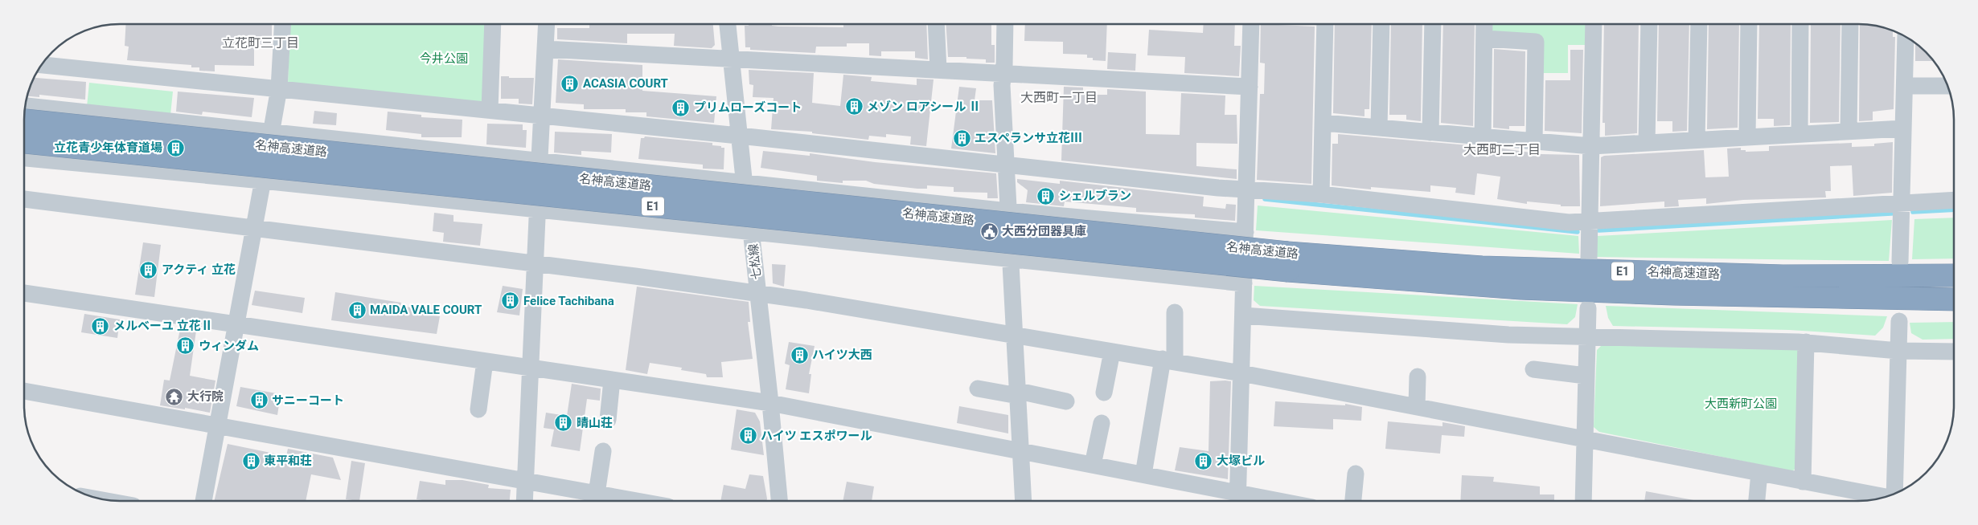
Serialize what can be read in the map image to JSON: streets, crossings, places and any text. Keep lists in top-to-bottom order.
{
  "streets": {
    "highway": ["名神高速道路", "E1"],
    "street": ["七松線"]
  },
  "districts": ["立花町三丁目", "大西町一丁目", "大西町二丁目"],
  "parks": ["今井公園", "大西新町公園"],
  "places": {
    "building": [
      "ACASIA COURT",
      "メゾン ロアシール Ⅱ",
      "プリムローズコート",
      "エスペランサ立花Ⅲ",
      "立花青少年体育道場",
      "シェルブラン",
      "アクティ 立花",
      "Felice Tachibana",
      "MAIDA VALE COURT",
      "メルベーユ 立花Ⅱ",
      "ウィンダム",
      "ハイツ大西",
      "サニーコート",
      "晴山荘",
      "ハイツ エスポワール",
      "東平和荘",
      "大塚ビル"
    ],
    "public building": ["大西分団器具庫"],
    "temple": ["大行院"]
  }
}
